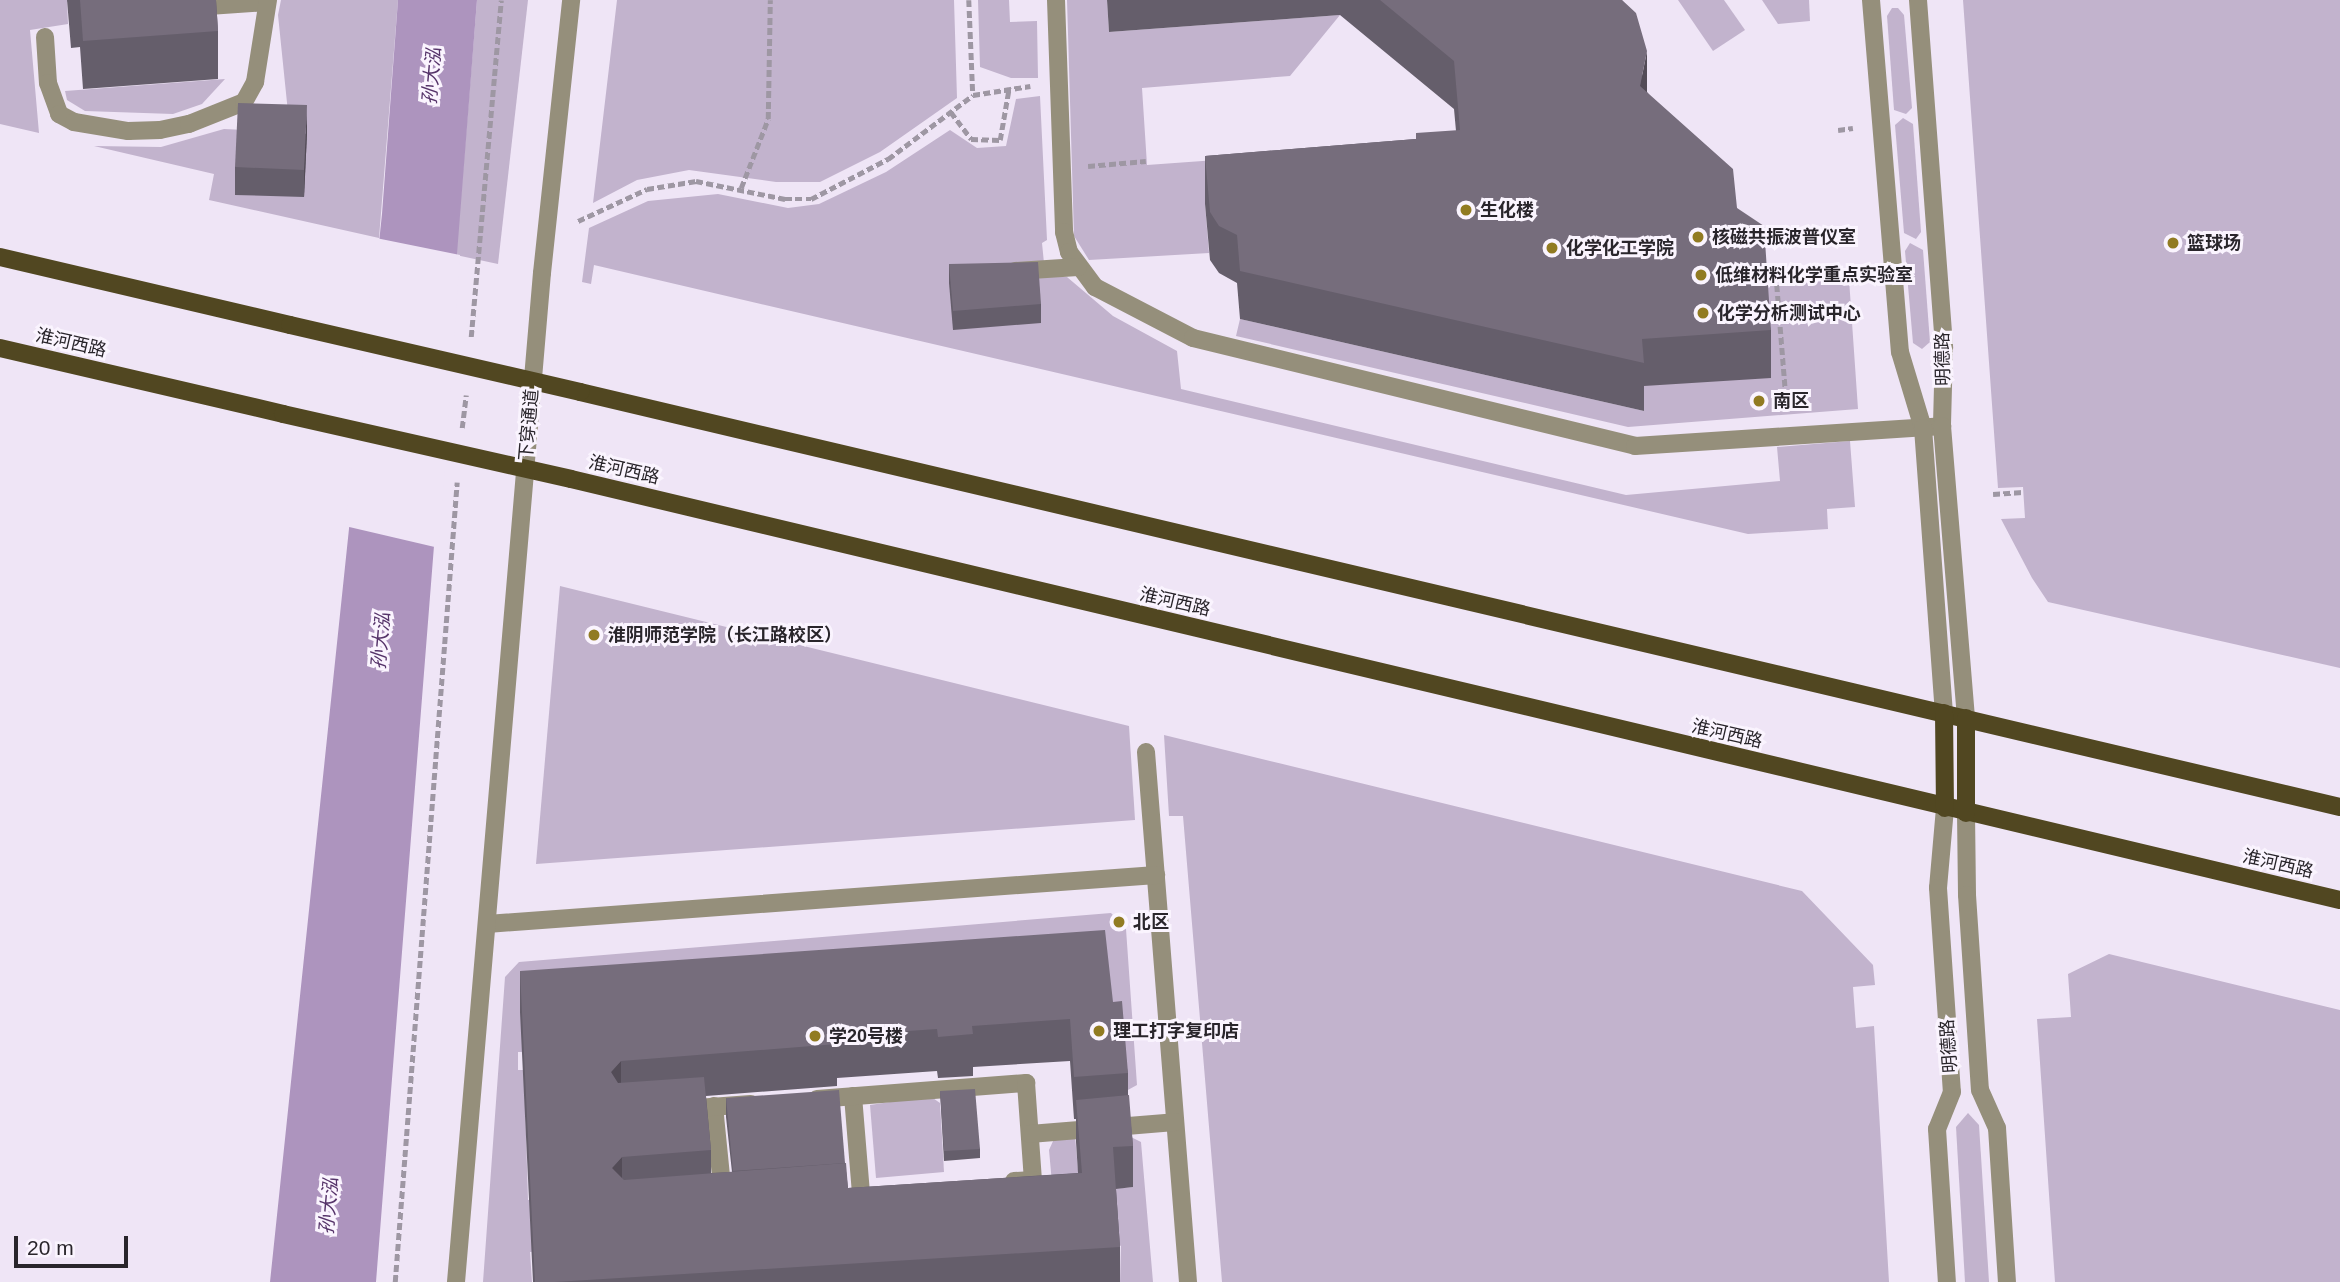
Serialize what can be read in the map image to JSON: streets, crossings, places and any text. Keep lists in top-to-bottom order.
{
  "streets": {
    "main road": ["淮河西路"],
    "lane": ["明德路", "下穿通道"]
  },
  "crossings": [
    ["淮河西路", "明德路"]
  ],
  "water": ["孙大泓"],
  "places": [
    "生化楼",
    "核磁共振波普仪室",
    "篮球场",
    "化学化工学院",
    "低维材料化学重点实验室",
    "化学分析测试中心",
    "南区",
    "淮阴师范学院（长江路校区）",
    "北区",
    "理工打字复印店",
    "学20号楼"
  ],
  "scale_bar": "20 m"
}
